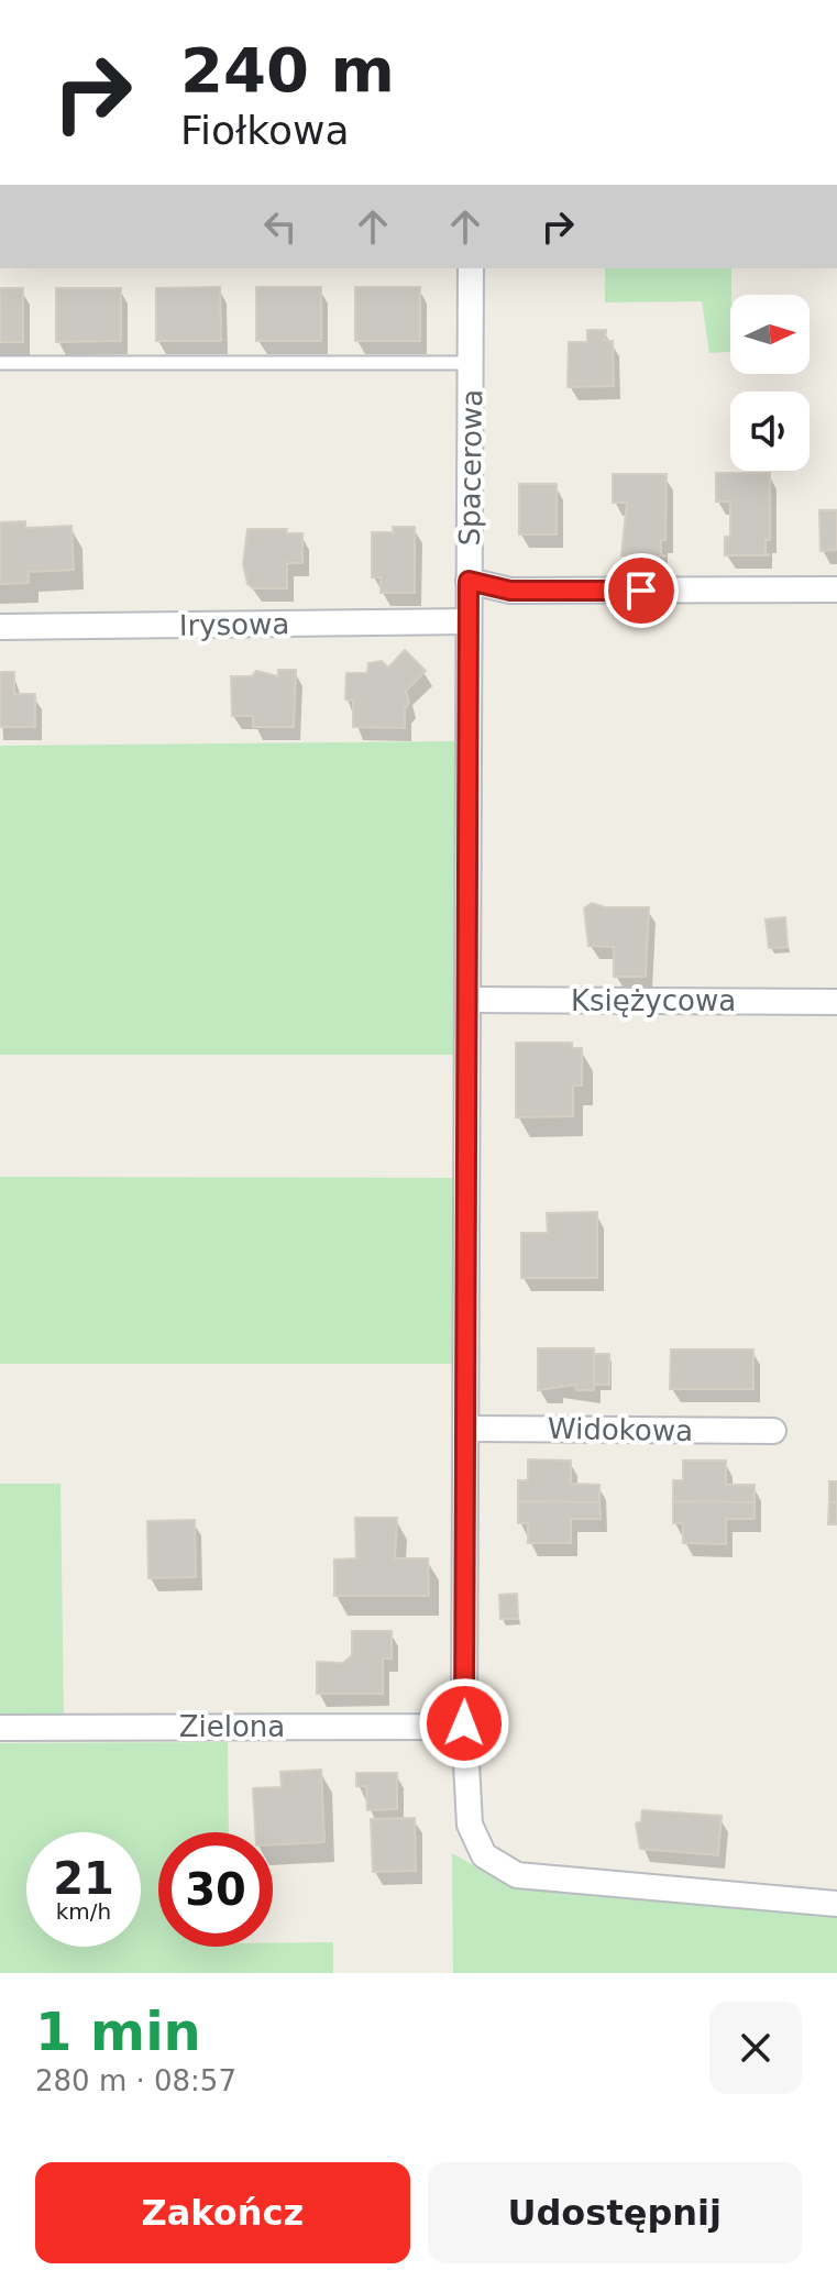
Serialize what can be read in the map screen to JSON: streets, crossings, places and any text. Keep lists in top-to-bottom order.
{
  "streets": {
    "street": [
      "Spacerowa",
      "Irysowa",
      "Księżycowa",
      "Widokowa",
      "Zielona"
    ]
  },
  "crossings": [
    ["Spacerowa", "Irysowa"],
    ["Spacerowa", "Księżycowa"],
    ["Spacerowa", "Widokowa"],
    ["Spacerowa", "Zielona"]
  ],
  "north": "right",
  "page": {
    "turn": ["240 m", "Fiołkowa"],
    "speed": "21 km/h",
    "limit": "30",
    "heading": ["1 min", "280 m · 08:57"],
    "buttons": ["Zakończ", "Udostępnij"]
  }
}
